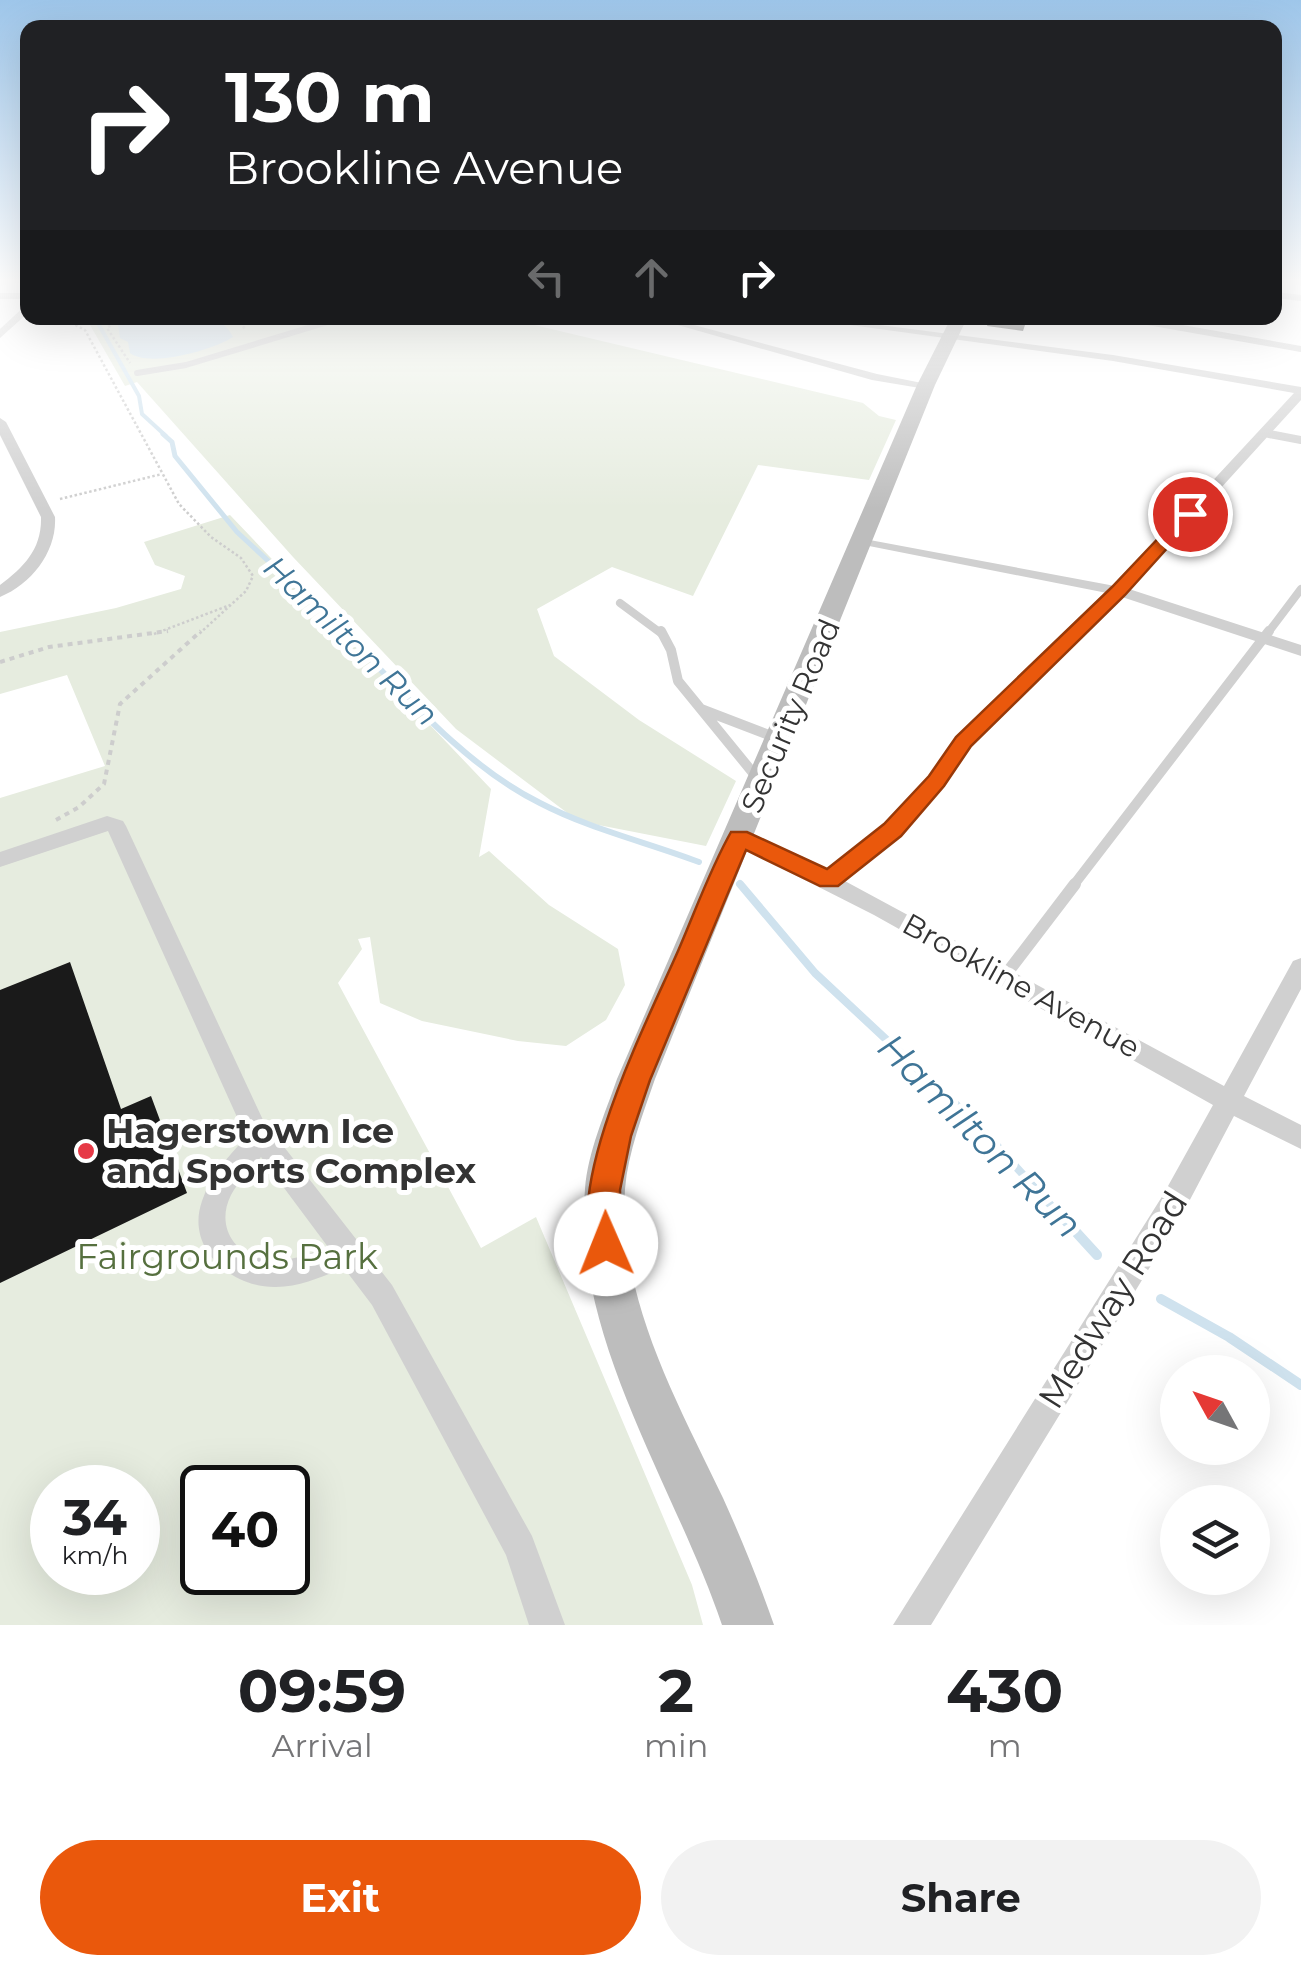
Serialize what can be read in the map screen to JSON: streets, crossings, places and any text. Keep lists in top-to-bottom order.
{
  "streets": {
    "street": ["Security Road", "Brookline Avenue", "Medway Road"]
  },
  "crossings": [
    ["Security Road", "Brookline Avenue"],
    ["Brookline Avenue", "Medway Road"]
  ],
  "water": ["Hamilton Run"],
  "parks": ["Fairgrounds Park"],
  "places": ["Hagerstown Ice and Sports Complex"],
  "north": "top left",
  "page": {
    "turn": ["130 m", "Brookline Avenue"],
    "speed": "34 km/h",
    "limit": "40",
    "eta": [
      "09:59",
      "Arrival",
      "2",
      "min",
      "430",
      "m"
    ],
    "buttons": ["Exit", "Share"]
  }
}
